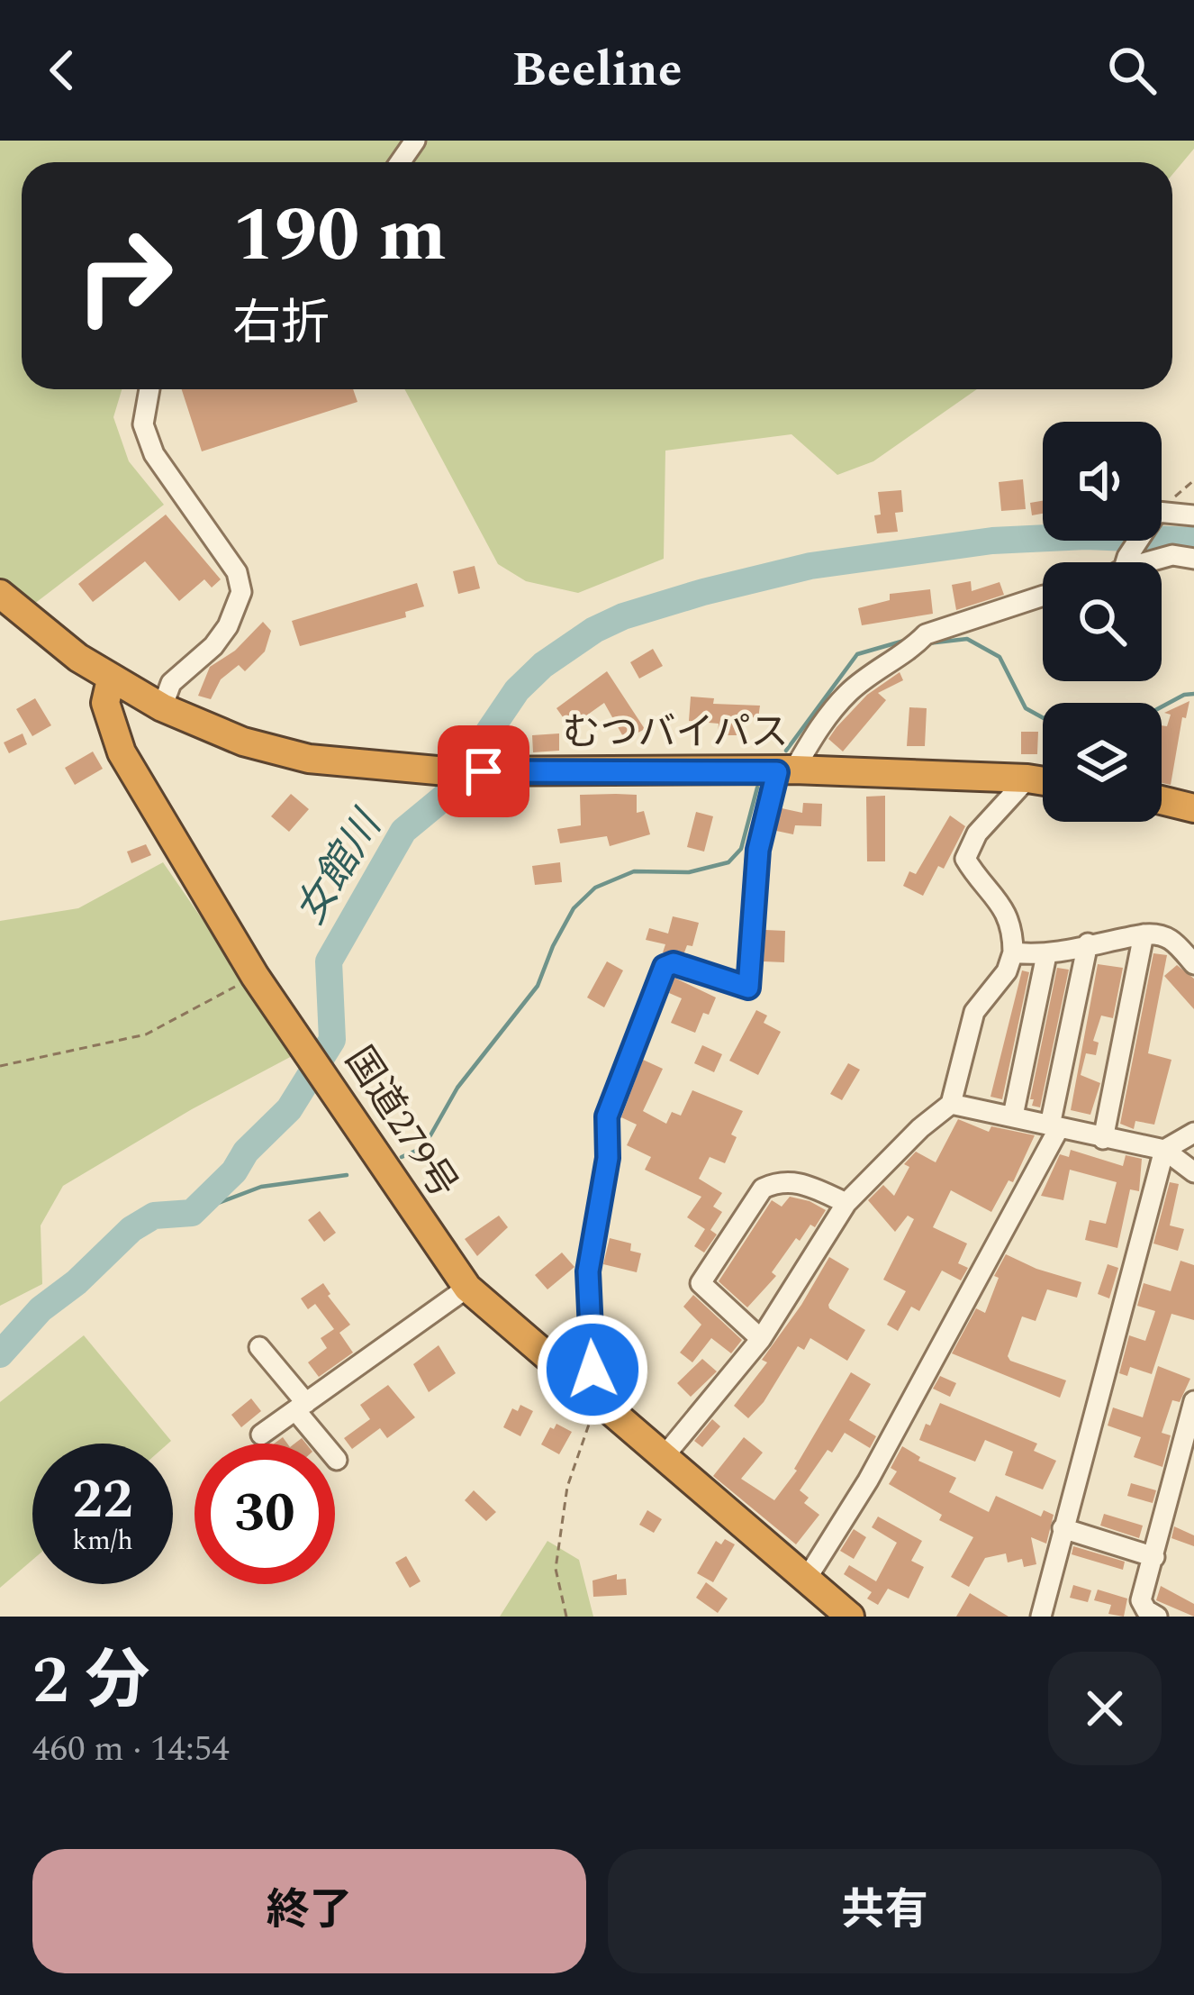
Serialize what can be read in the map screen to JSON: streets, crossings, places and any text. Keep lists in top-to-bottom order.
{
  "streets": {
    "highway": ["むつバイパス", "国道279号"]
  },
  "crossings": [
    ["むつバイパス", "国道279号"]
  ],
  "water": ["女館川"],
  "page": {
    "header": "Beeline",
    "turn": ["190 m", "右折"],
    "speed": "22 km/h",
    "limit": "30",
    "heading": ["2 分", "460 m · 14:54"],
    "buttons": ["終了", "共有"]
  }
}
